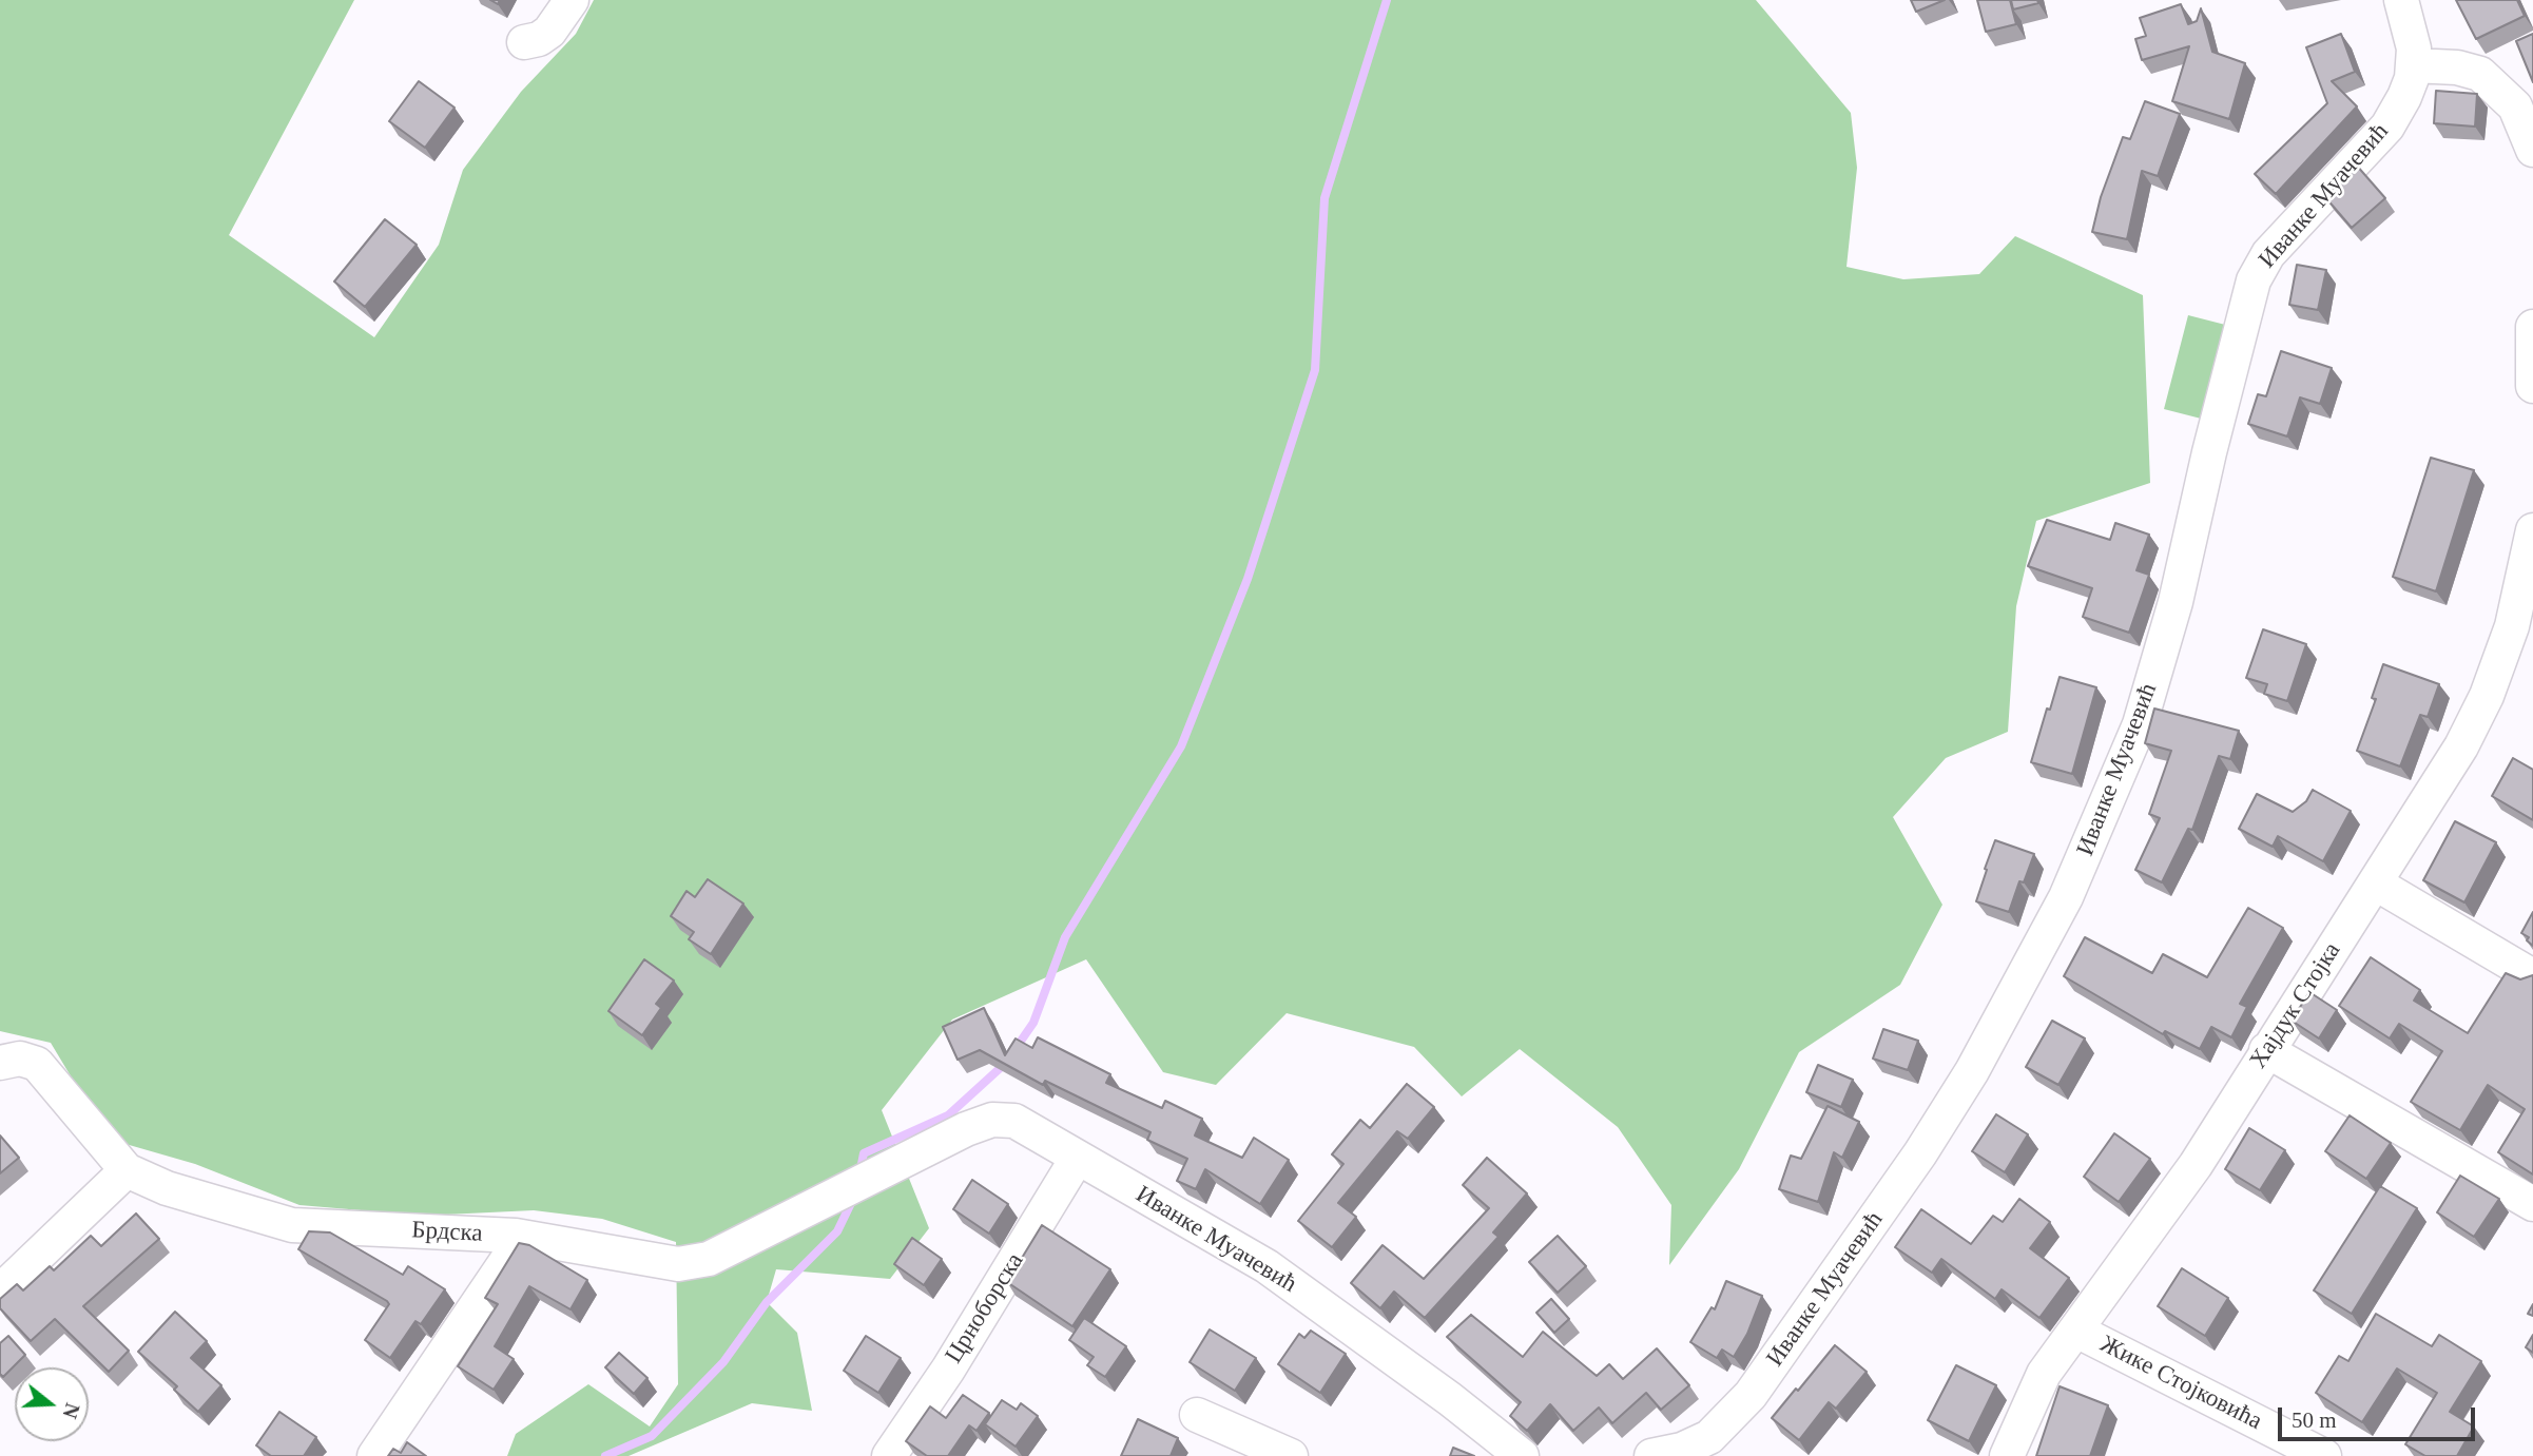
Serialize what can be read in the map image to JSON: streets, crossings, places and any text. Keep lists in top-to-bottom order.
{
  "streets": {
    "street": [
      "Иванке Муачевић",
      "Хајдук Стојка",
      "Брдска",
      "Црноборска",
      "Жике Стојковића"
    ]
  },
  "crossings": [
    ["Иванке Муачевић", "Брдска"],
    ["Иванке Муачевић", "Црноборска"],
    ["Хајдук Стојка", "Жике Стојковића"]
  ],
  "scale_bar": "50 m",
  "north": "right"
}
